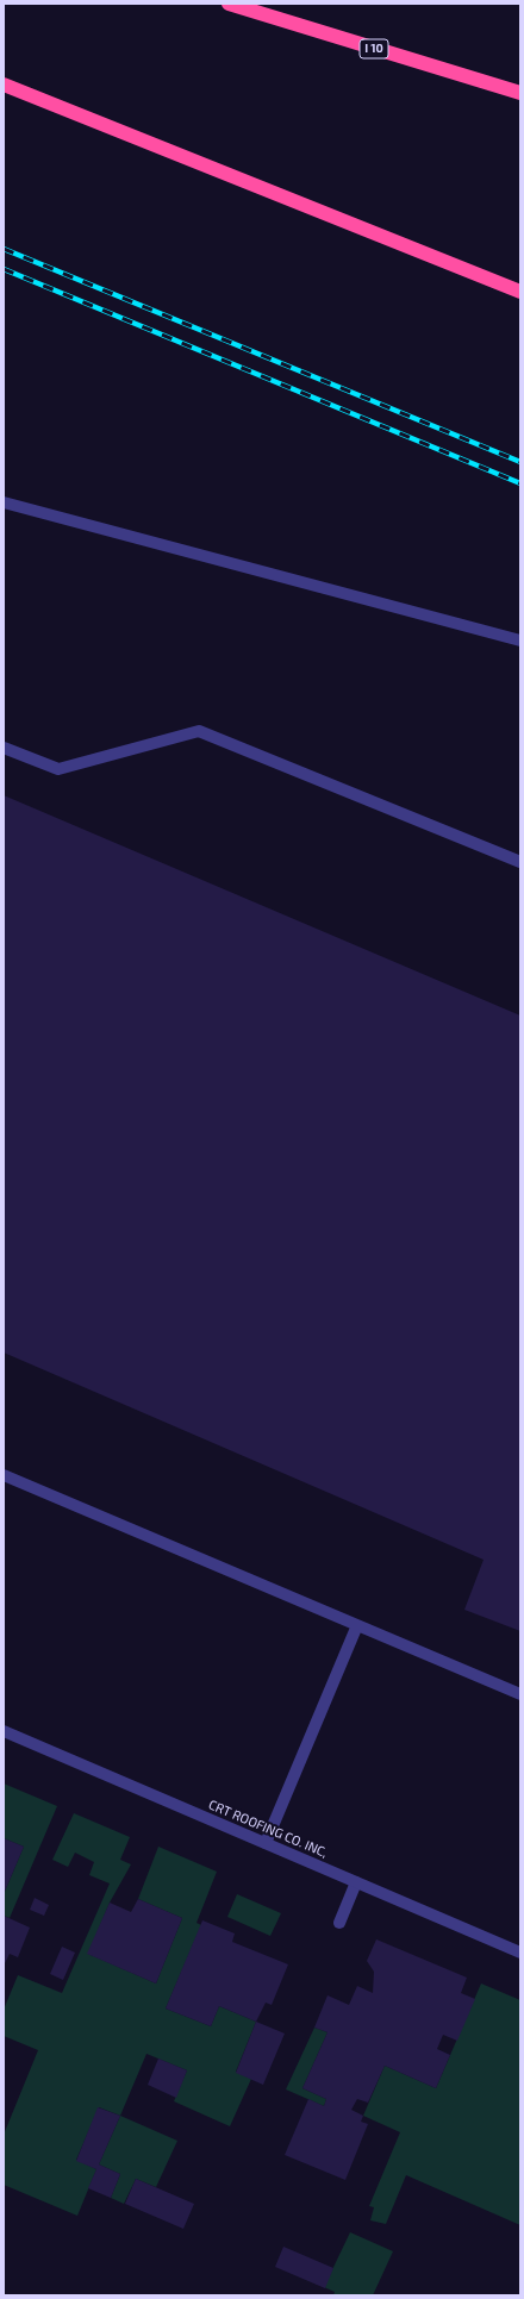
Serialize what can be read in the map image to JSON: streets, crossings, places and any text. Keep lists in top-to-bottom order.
{
  "streets": {
    "highway": ["I 10"],
    "street": ["CRT ROOFING CO. INC,"]
  }
}
